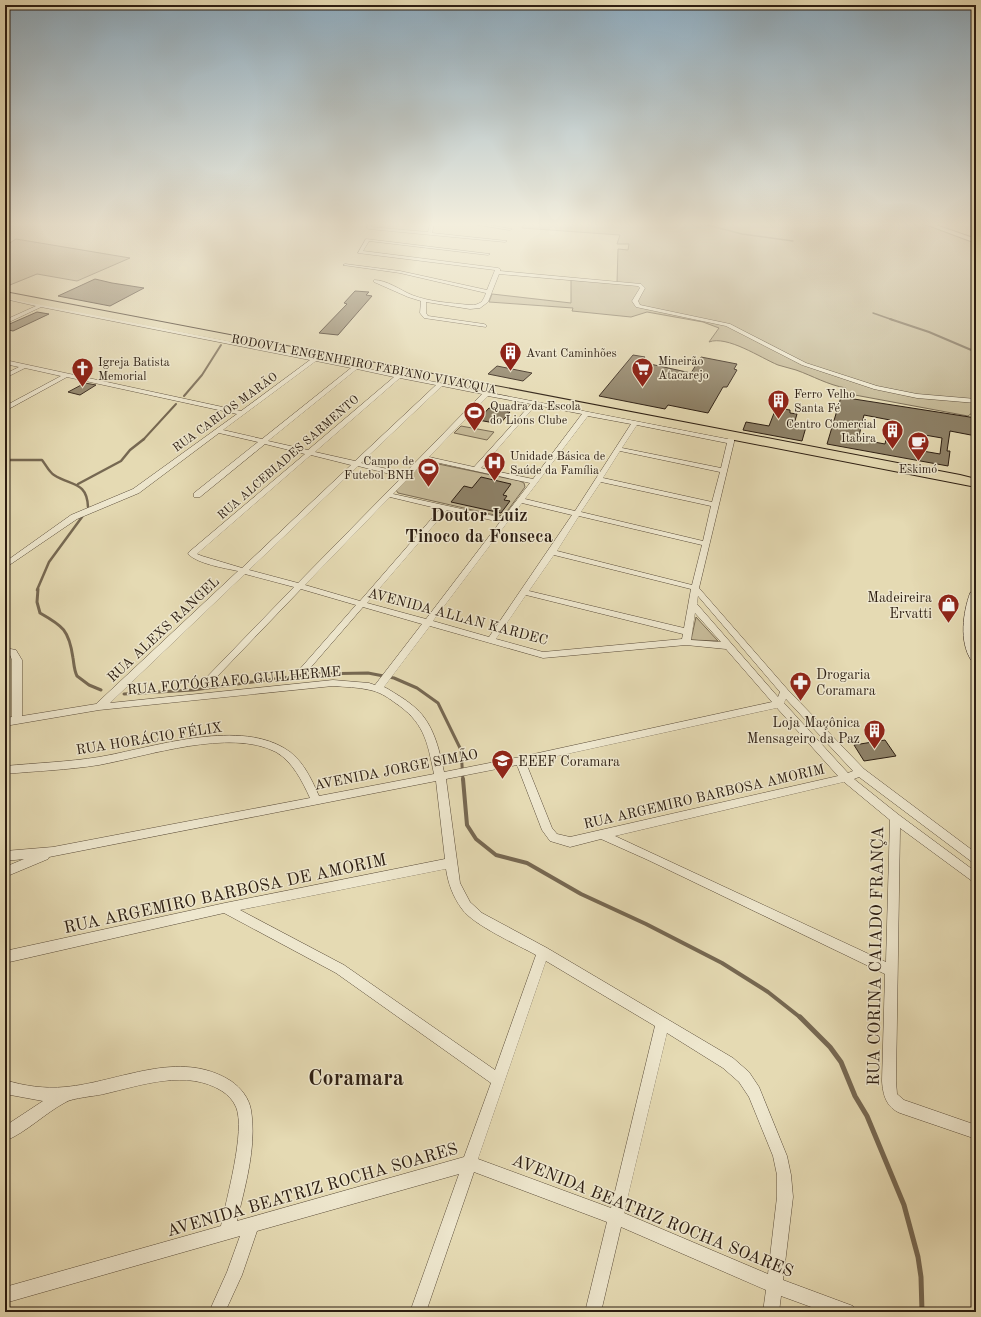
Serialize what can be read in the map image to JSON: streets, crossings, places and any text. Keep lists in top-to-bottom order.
{
  "streets": {
    "highway": ["RODOVIA ENGENHEIRO FABIANO VIVACQUA"],
    "street": [
      "RUA CARLOS MARÃO",
      "RUA ALCEBIADES SARMENTO",
      "AVENIDA ALLAN KARDEC",
      "RUA ALEXS RANGEL",
      "RUA FOTÓGRAFO GUILHERME",
      "RUA HORÁCIO FÉLIX",
      "AVENIDA JORGE SIMÃO",
      "RUA ARGEMIRO BARBOSA AMORIM",
      "RUA ARGEMIRO BARBOSA DE AMORIM",
      "RUA CORINA CAIADO FRANÇA",
      "AVENIDA BEATRIZ ROCHA SOARES"
    ]
  },
  "crossings": [
    ["RUA ALCEBIADES SARMENTO", "AVENIDA ALLAN KARDEC"],
    ["AVENIDA ALLAN KARDEC", "RUA ALEXS RANGEL"],
    ["RUA ALEXS RANGEL", "RUA FOTÓGRAFO GUILHERME"],
    ["RUA FOTÓGRAFO GUILHERME", "AVENIDA JORGE SIMÃO"],
    ["RUA FOTÓGRAFO GUILHERME", "RUA ARGEMIRO BARBOSA DE AMORIM"],
    ["RUA FOTÓGRAFO GUILHERME", "AVENIDA BEATRIZ ROCHA SOARES"],
    ["RUA HORÁCIO FÉLIX", "AVENIDA JORGE SIMÃO"],
    ["AVENIDA JORGE SIMÃO", "RUA ARGEMIRO BARBOSA AMORIM"]
  ],
  "districts": ["Doutor Luiz Tinoco da Fonseca", "Coramara"],
  "places": {
    "building": [
      "Avant Caminhões",
      "Ferro Velho Santa Fé",
      "Centro Comercial Itabira",
      "Loja Maçônica Mensageiro da Paz"
    ],
    "supermarket": ["Mineirão Atacarejo"],
    "church": ["Igreja Batista Memorial"],
    "sports": ["Quadra da Escola do Lions Clube", "Campo de Futebol BNH"],
    "cafe": ["Eskimó"],
    "hospital": ["Unidade Básica de Saúde da Família"],
    "shop": ["Madeireira Ervatti"],
    "pharmacy": ["Drogaria Coramara"],
    "school or university": ["EEEF Coramara"]
  }
}
